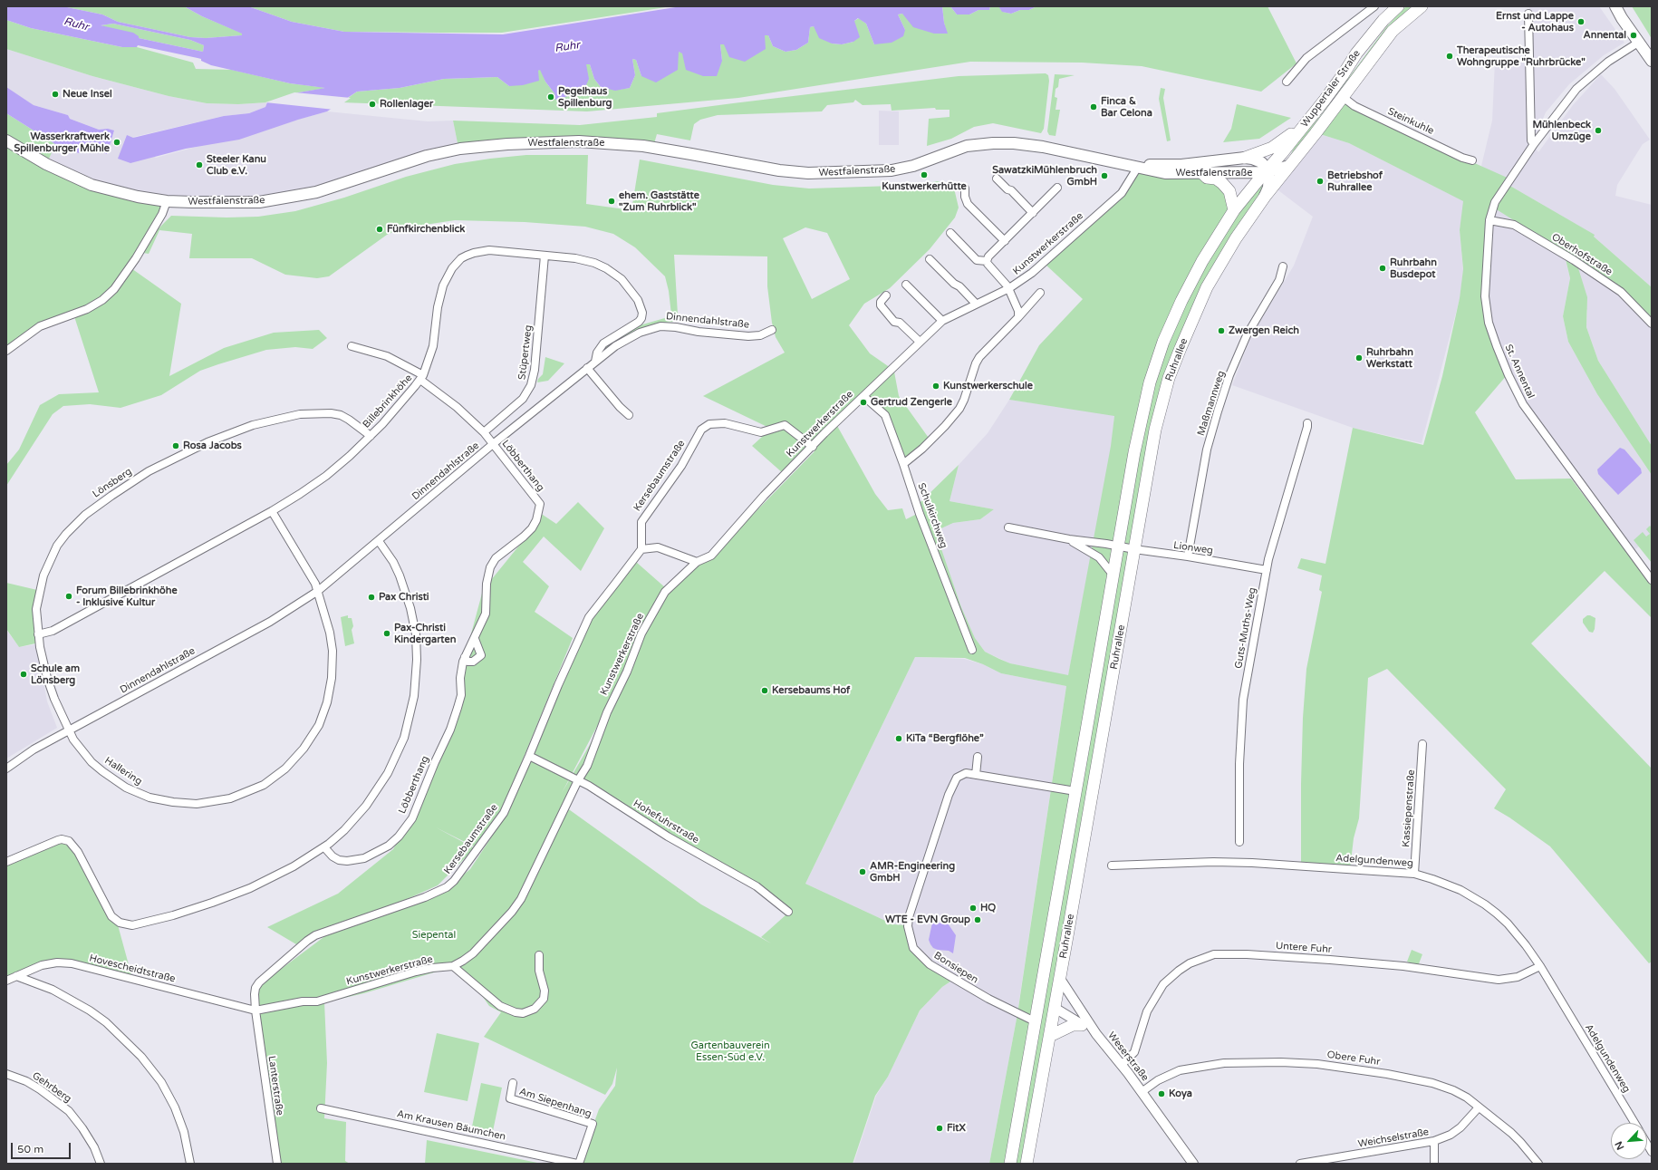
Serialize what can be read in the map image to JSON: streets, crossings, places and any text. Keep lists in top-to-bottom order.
{
  "streets": {
    "main road": ["Wuppertaler Straße", "Westfalenstraße", "Ruhrallee"],
    "street": [
      "Steinkuhle",
      "Kunstwerkerstraße",
      "Oberhofstraße",
      "Dinnendahlstraße",
      "Stüpertweg",
      "St. Annental",
      "Billebrinkhöhe",
      "Maßmannweg",
      "Löbberthang",
      "Kersebaumstraße",
      "Lönsberg",
      "Schulkirchweg",
      "Lionweg",
      "Guts-Muths-Weg",
      "Hallering",
      "Kassiepenstraße",
      "Hohefuhrstraße",
      "Adelgundenweg",
      "Untere Fuhr",
      "Bonsiepen",
      "Hovescheidtstraße",
      "Weserstraße",
      "Obere Fuhr",
      "Lanterstraße",
      "Gehrberg",
      "Am Siepenhang",
      "Am Krausen Bäumchen",
      "Weichselstraße"
    ]
  },
  "crossings": [
    ["Wuppertaler Straße", "Steinkuhle"],
    ["Wuppertaler Straße", "Westfalenstraße"],
    ["Wuppertaler Straße", "Ruhrallee"],
    ["Westfalenstraße", "Kunstwerkerstraße"],
    ["Westfalenstraße", "Ruhrallee"],
    ["Kunstwerkerstraße", "Kersebaumstraße"],
    ["Kunstwerkerstraße", "Schulkirchweg"],
    ["Kunstwerkerstraße", "Hohefuhrstraße"],
    ["Kunstwerkerstraße", "Hovescheidtstraße"],
    ["Kunstwerkerstraße", "Lanterstraße"],
    ["Oberhofstraße", "St. Annental"],
    ["Dinnendahlstraße", "Billebrinkhöhe"],
    ["Dinnendahlstraße", "Löbberthang"],
    ["Dinnendahlstraße", "Lönsberg"],
    ["Dinnendahlstraße", "Hallering"],
    ["Stüpertweg", "Billebrinkhöhe"],
    ["Stüpertweg", "Löbberthang"],
    ["Ruhrallee", "Lionweg"],
    ["Ruhrallee", "Bonsiepen"],
    ["Ruhrallee", "Weserstraße"],
    ["Billebrinkhöhe", "Löbberthang"],
    ["Billebrinkhöhe", "Lönsberg"],
    ["Maßmannweg", "Lionweg"],
    ["Kersebaumstraße", "Hohefuhrstraße"],
    ["Kersebaumstraße", "Hovescheidtstraße"],
    ["Kersebaumstraße", "Lanterstraße"],
    ["Lönsberg", "Hallering"],
    ["Lionweg", "Guts-Muths-Weg"],
    ["Kassiepenstraße", "Adelgundenweg"],
    ["Adelgundenweg", "Untere Fuhr"],
    ["Untere Fuhr", "Weserstraße"],
    ["Hovescheidtstraße", "Lanterstraße"],
    ["Weserstraße", "Obere Fuhr"],
    ["Obere Fuhr", "Weichselstraße"],
    ["Am Siepenhang", "Am Krausen Bäumchen"]
  ],
  "water": ["Ruhr"],
  "parks": ["Siepental", "Gartenbauverein Essen-Süd e.V."],
  "places": [
    "Ernst und Lappe - Autohaus",
    "Annental",
    "Therapeutische Wohngruppe \"Ruhrbrücke\"",
    "Neue Insel",
    "Pegelhaus Spillenburg",
    "Rollenlager",
    "Finca & Bar Celona",
    "Mühlenbeck Umzüge",
    "Wasserkraftwerk Spillenburger Mühle",
    "Steeler Kanu Club e.V.",
    "Kunstwerkerhütte",
    "SawatzkiMühlenbruch GmbH",
    "Betriebshof Ruhrallee",
    "ehem. Gaststätte \"Zum Ruhrblick\"",
    "Fünfkirchenblick",
    "Ruhrbahn Busdepot",
    "Zwergen Reich",
    "Ruhrbahn Werkstatt",
    "Kunstwerkerschule",
    "Gertrud Zengerle",
    "Rosa Jacobs",
    "Forum Billebrinkhöhe - Inklusive Kultur",
    "Pax Christi",
    "Pax-Christi Kindergarten",
    "Schule am Lönsberg",
    "Kersebaums Hof",
    "KiTa “Bergflöhe”",
    "AMR-Engineering GmbH",
    "HQ",
    "WTE - EVN Group",
    "Koya",
    "FitX"
  ],
  "scale_bar": "50 m",
  "north": "bottom left"
}
